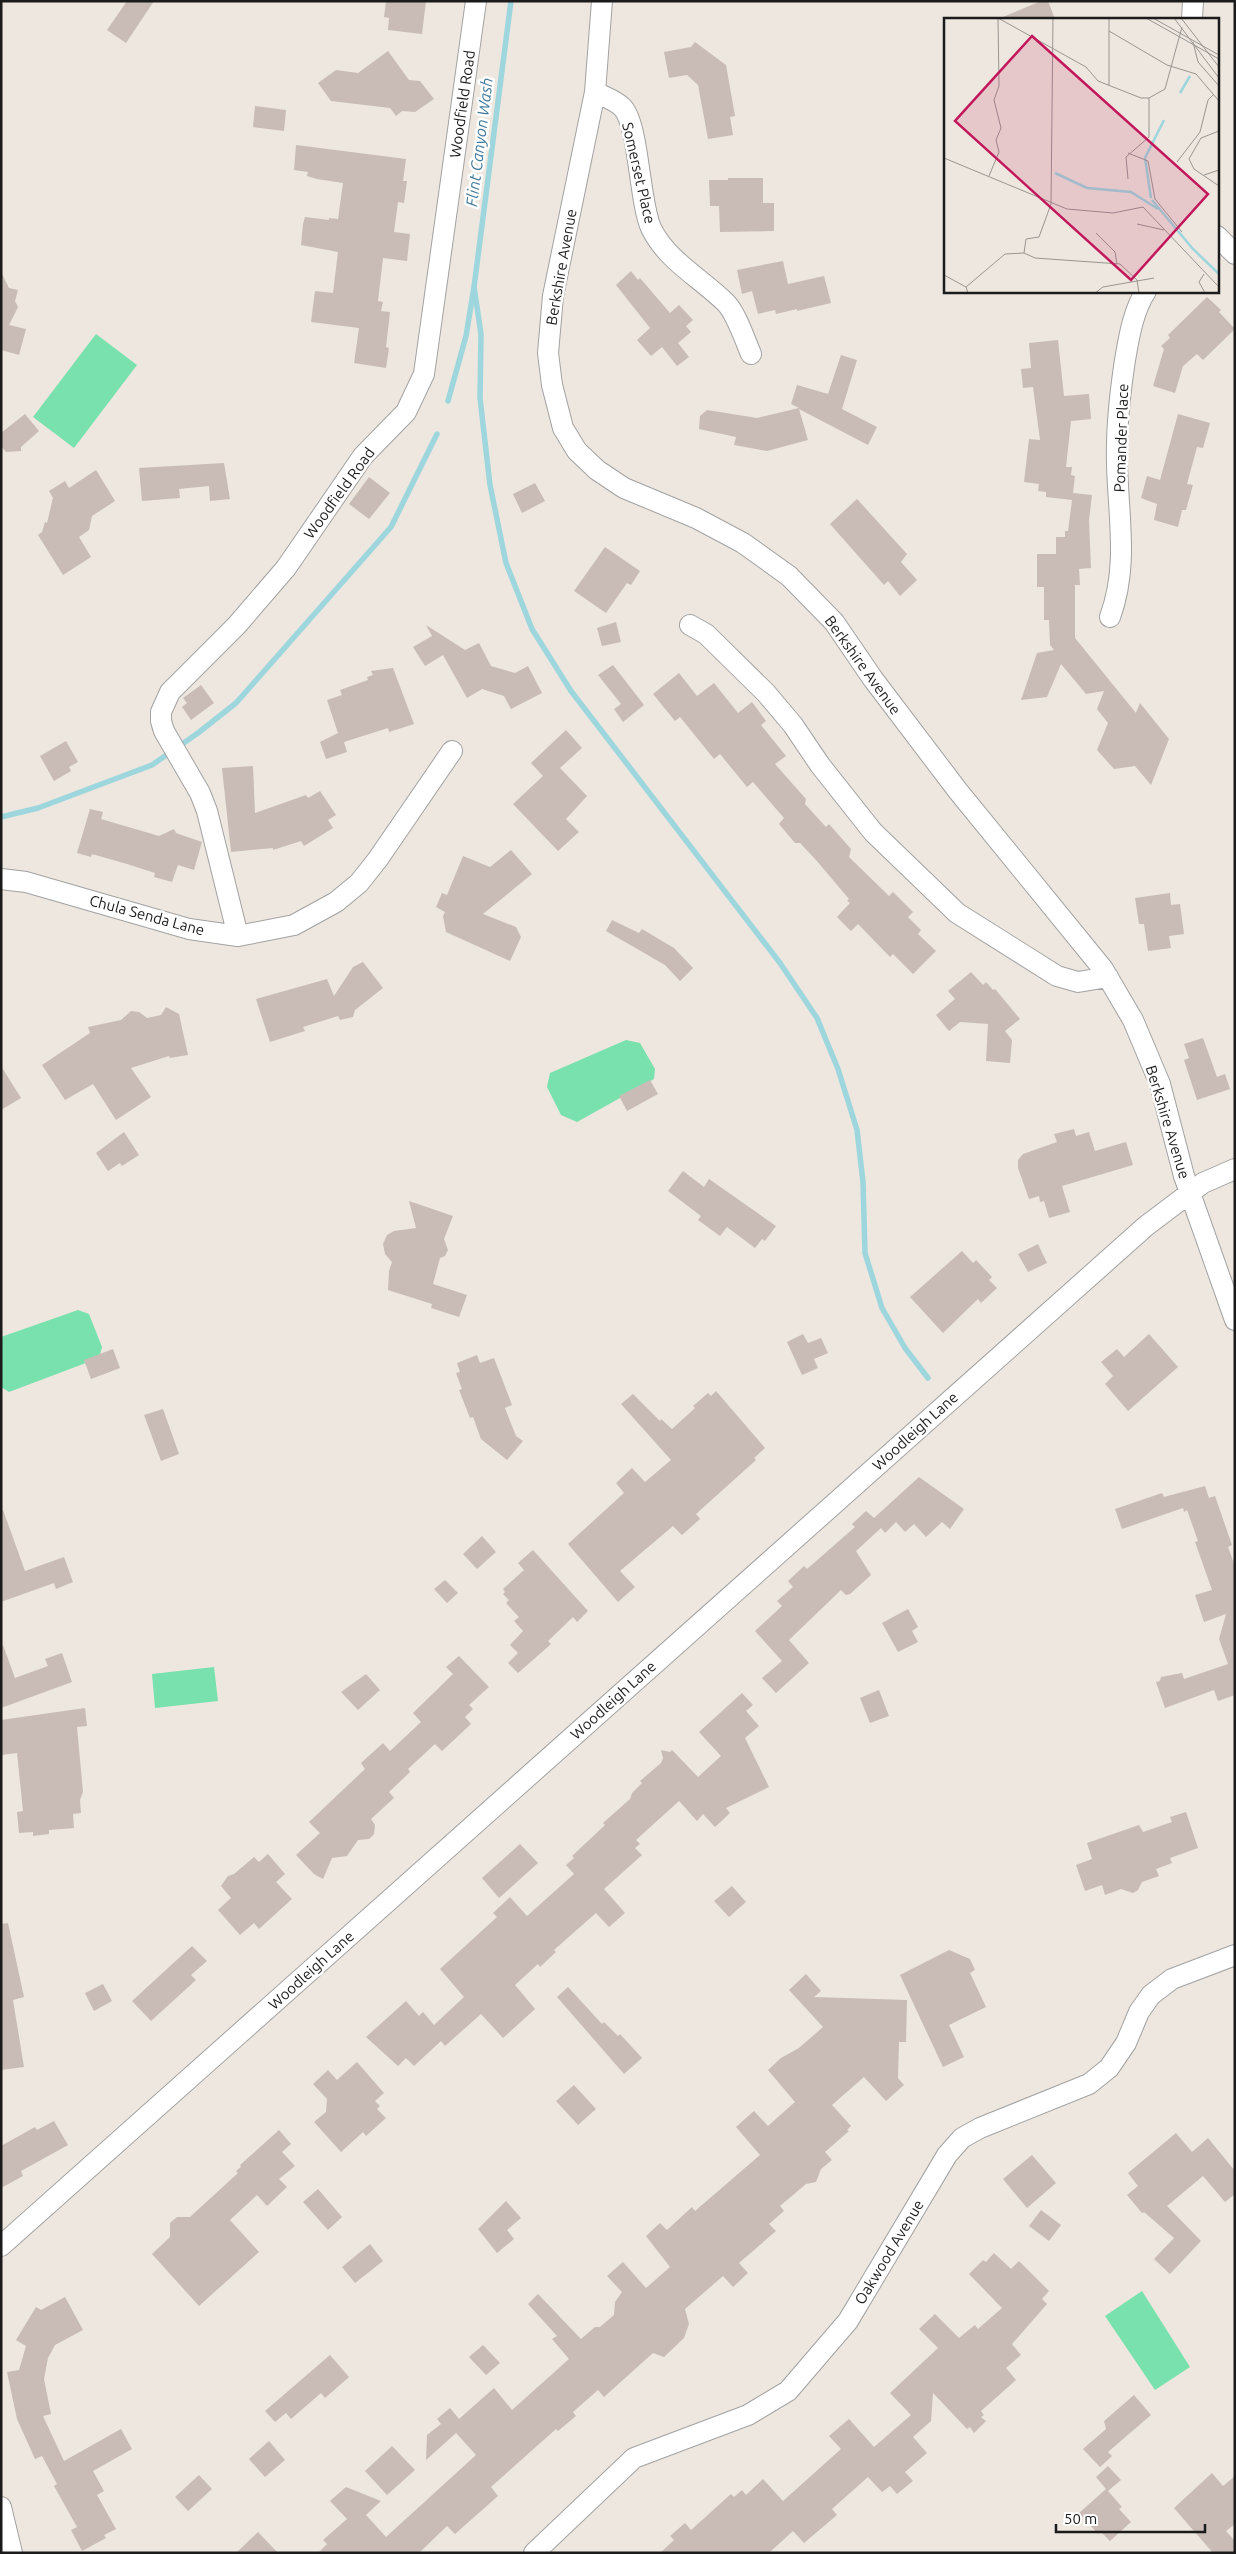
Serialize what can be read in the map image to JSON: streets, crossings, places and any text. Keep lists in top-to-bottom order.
{
  "streets": {
    "street": [
      "Woodfield Road",
      "Somerset Place",
      "Berkshire Avenue",
      "Pomander Place",
      "Chula Senda Lane",
      "Woodleigh Lane",
      "Oakwood Avenue"
    ]
  },
  "crossings": [
    ["Woodfield Road", "Chula Senda Lane"],
    ["Somerset Place", "Berkshire Avenue"],
    ["Berkshire Avenue", "Woodleigh Lane"]
  ],
  "water": ["Flint Canyon Wash"],
  "scale_bar": "50 m"
}
